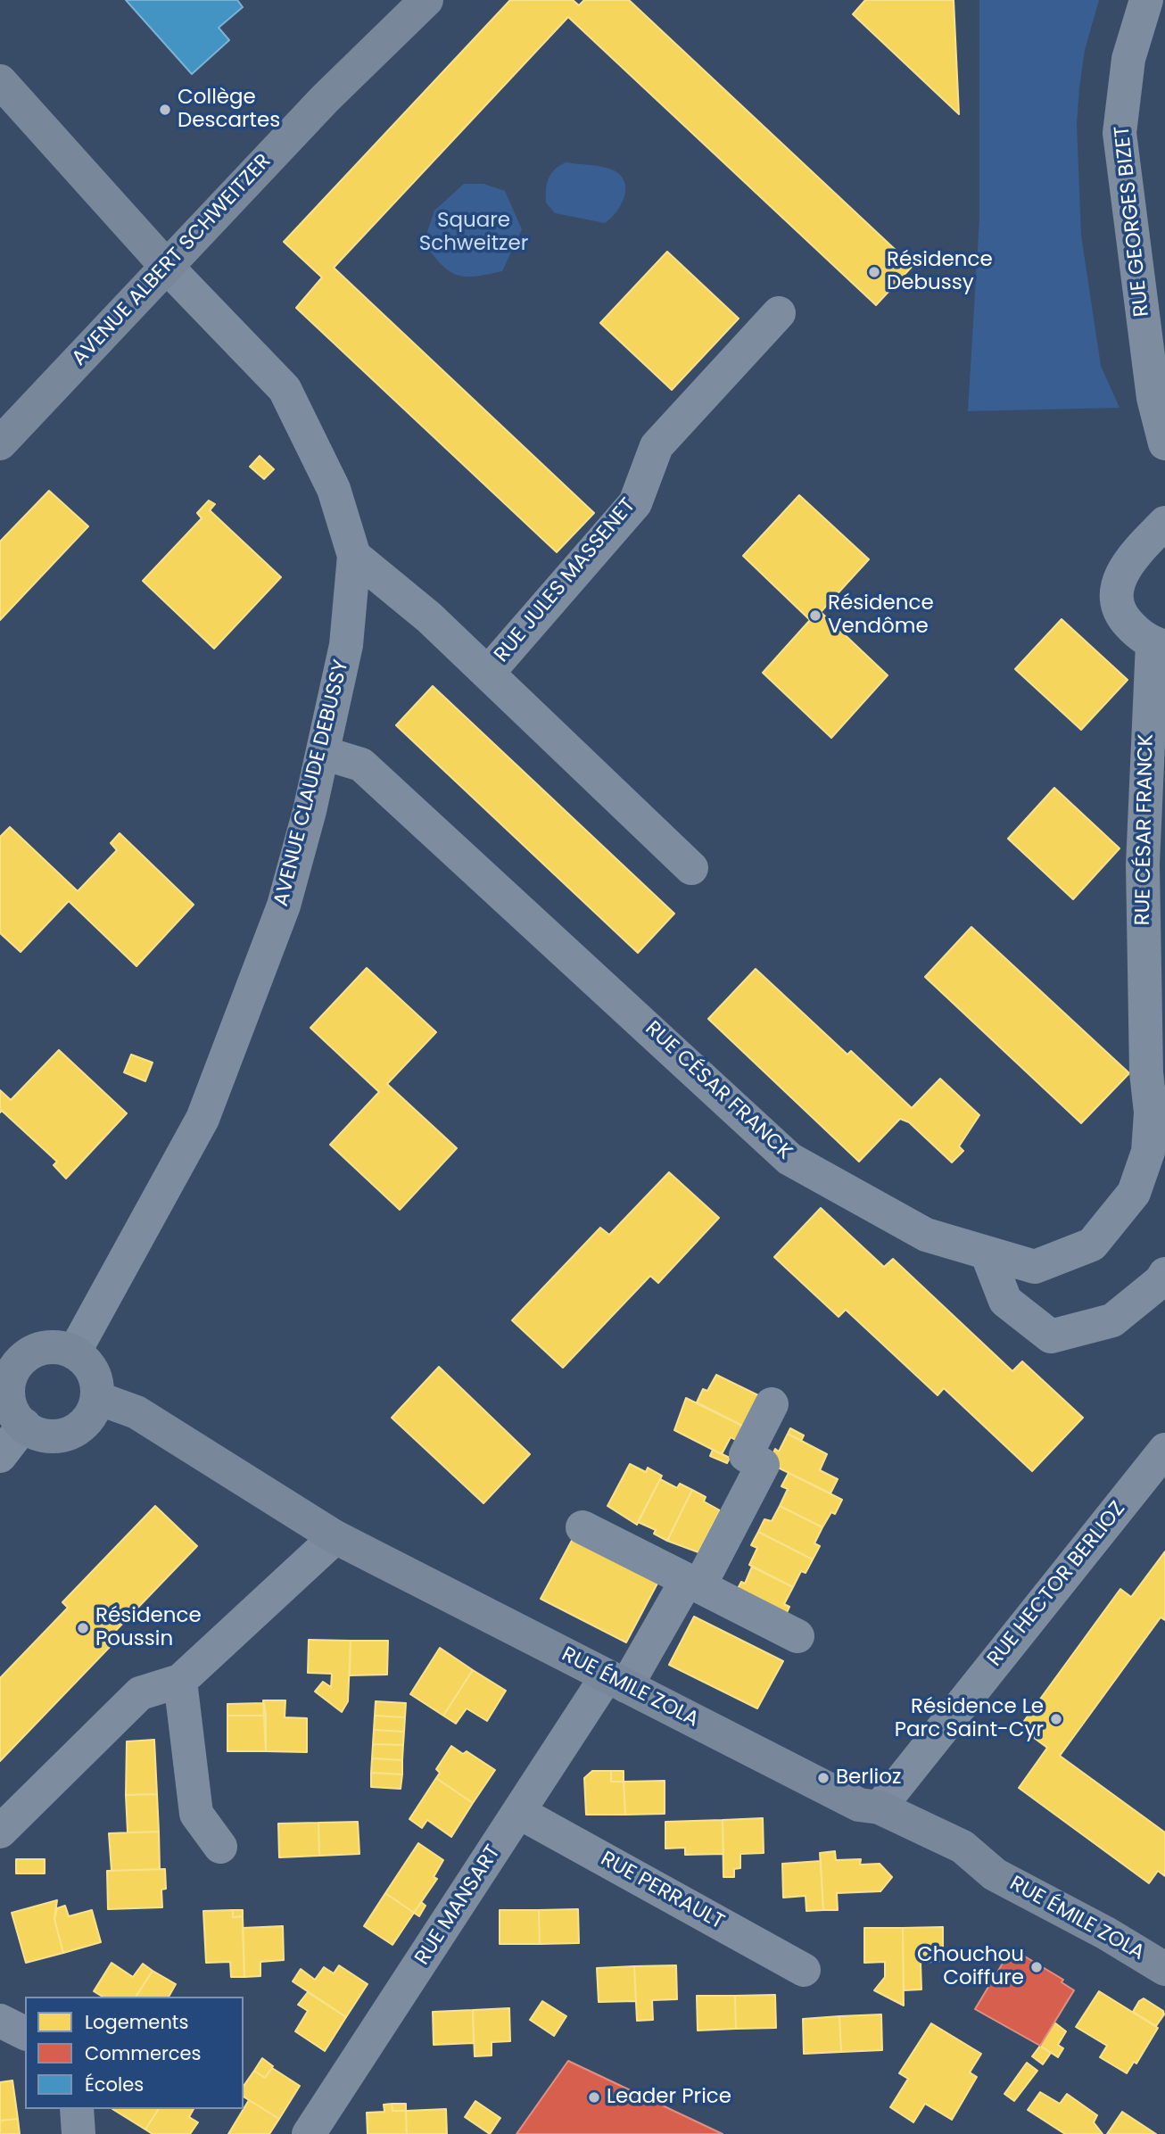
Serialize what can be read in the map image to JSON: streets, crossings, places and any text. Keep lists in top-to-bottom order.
{
  "streets": {
    "street": [
      "RUE GEORGES BIZET",
      "AVENUE ALBERT SCHWEITZER",
      "RUE JULES MASSENET",
      "AVENUE CLAUDE DEBUSSY",
      "RUE CÉSAR FRANCK",
      "RUE HECTOR BERLIOZ",
      "RUE ÉMILE ZOLA",
      "RUE PERRAULT",
      "RUE MANSART"
    ]
  },
  "crossings": [
    ["AVENUE ALBERT SCHWEITZER", "AVENUE CLAUDE DEBUSSY"],
    ["RUE JULES MASSENET", "AVENUE CLAUDE DEBUSSY"],
    ["AVENUE CLAUDE DEBUSSY", "RUE CÉSAR FRANCK"],
    ["AVENUE CLAUDE DEBUSSY", "RUE ÉMILE ZOLA"],
    ["RUE HECTOR BERLIOZ", "RUE ÉMILE ZOLA"],
    ["RUE ÉMILE ZOLA", "RUE MANSART"],
    ["RUE PERRAULT", "RUE MANSART"]
  ],
  "parks": ["Square Schweitzer"],
  "places": [
    "Collège Descartes",
    "Résidence Debussy",
    "Résidence Vendôme",
    "Résidence Poussin",
    "Résidence Le Parc Saint-Cyr",
    "Berlioz",
    "Chouchou Coiffure",
    "Leader Price"
  ],
  "legend": ["Logements", "Commerces", "Écoles"]
}
